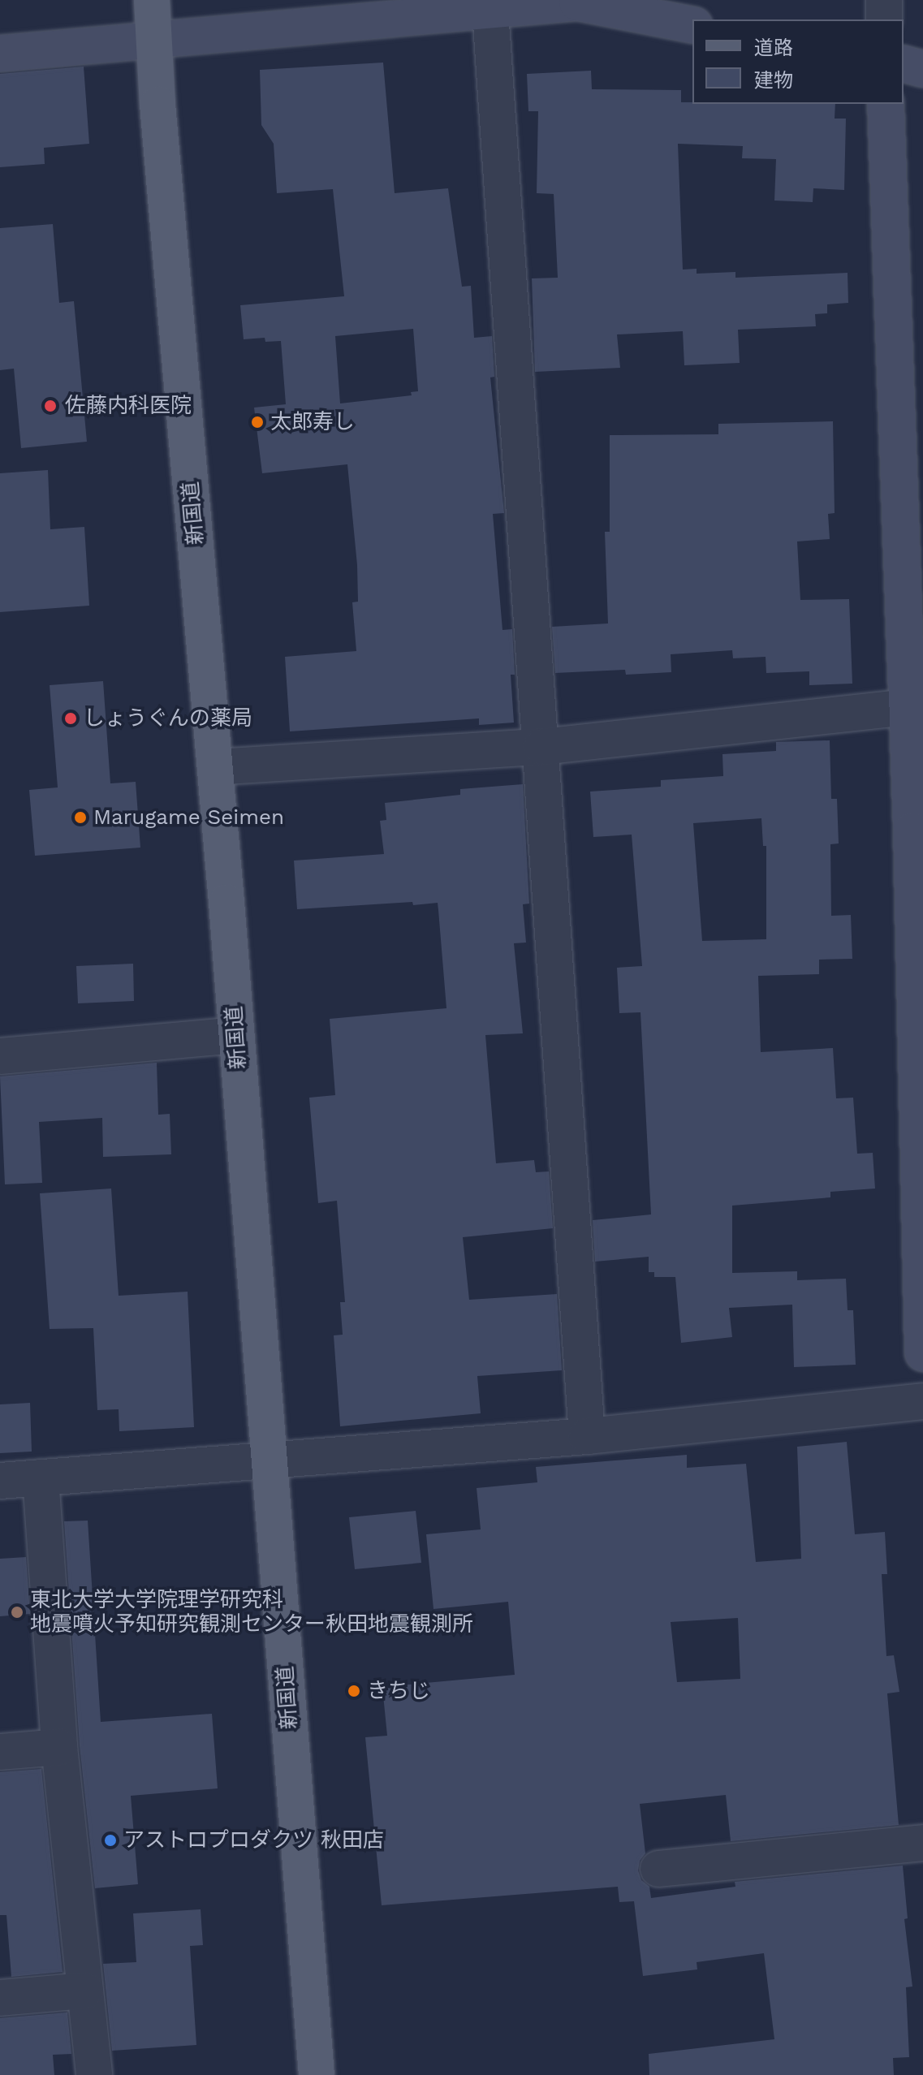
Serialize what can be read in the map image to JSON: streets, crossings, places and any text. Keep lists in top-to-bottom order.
{
  "streets": {
    "main road": ["新国道"]
  },
  "places": [
    "佐藤内科医院",
    "太郎寿し",
    "しょうぐんの薬局",
    "Marugame Seimen",
    "東北大学大学院理学研究科 地震噴火予知研究観測センター秋田地震観測所",
    "きちじ",
    "アストロプロダクツ 秋田店"
  ],
  "legend": ["道路", "建物"]
}
